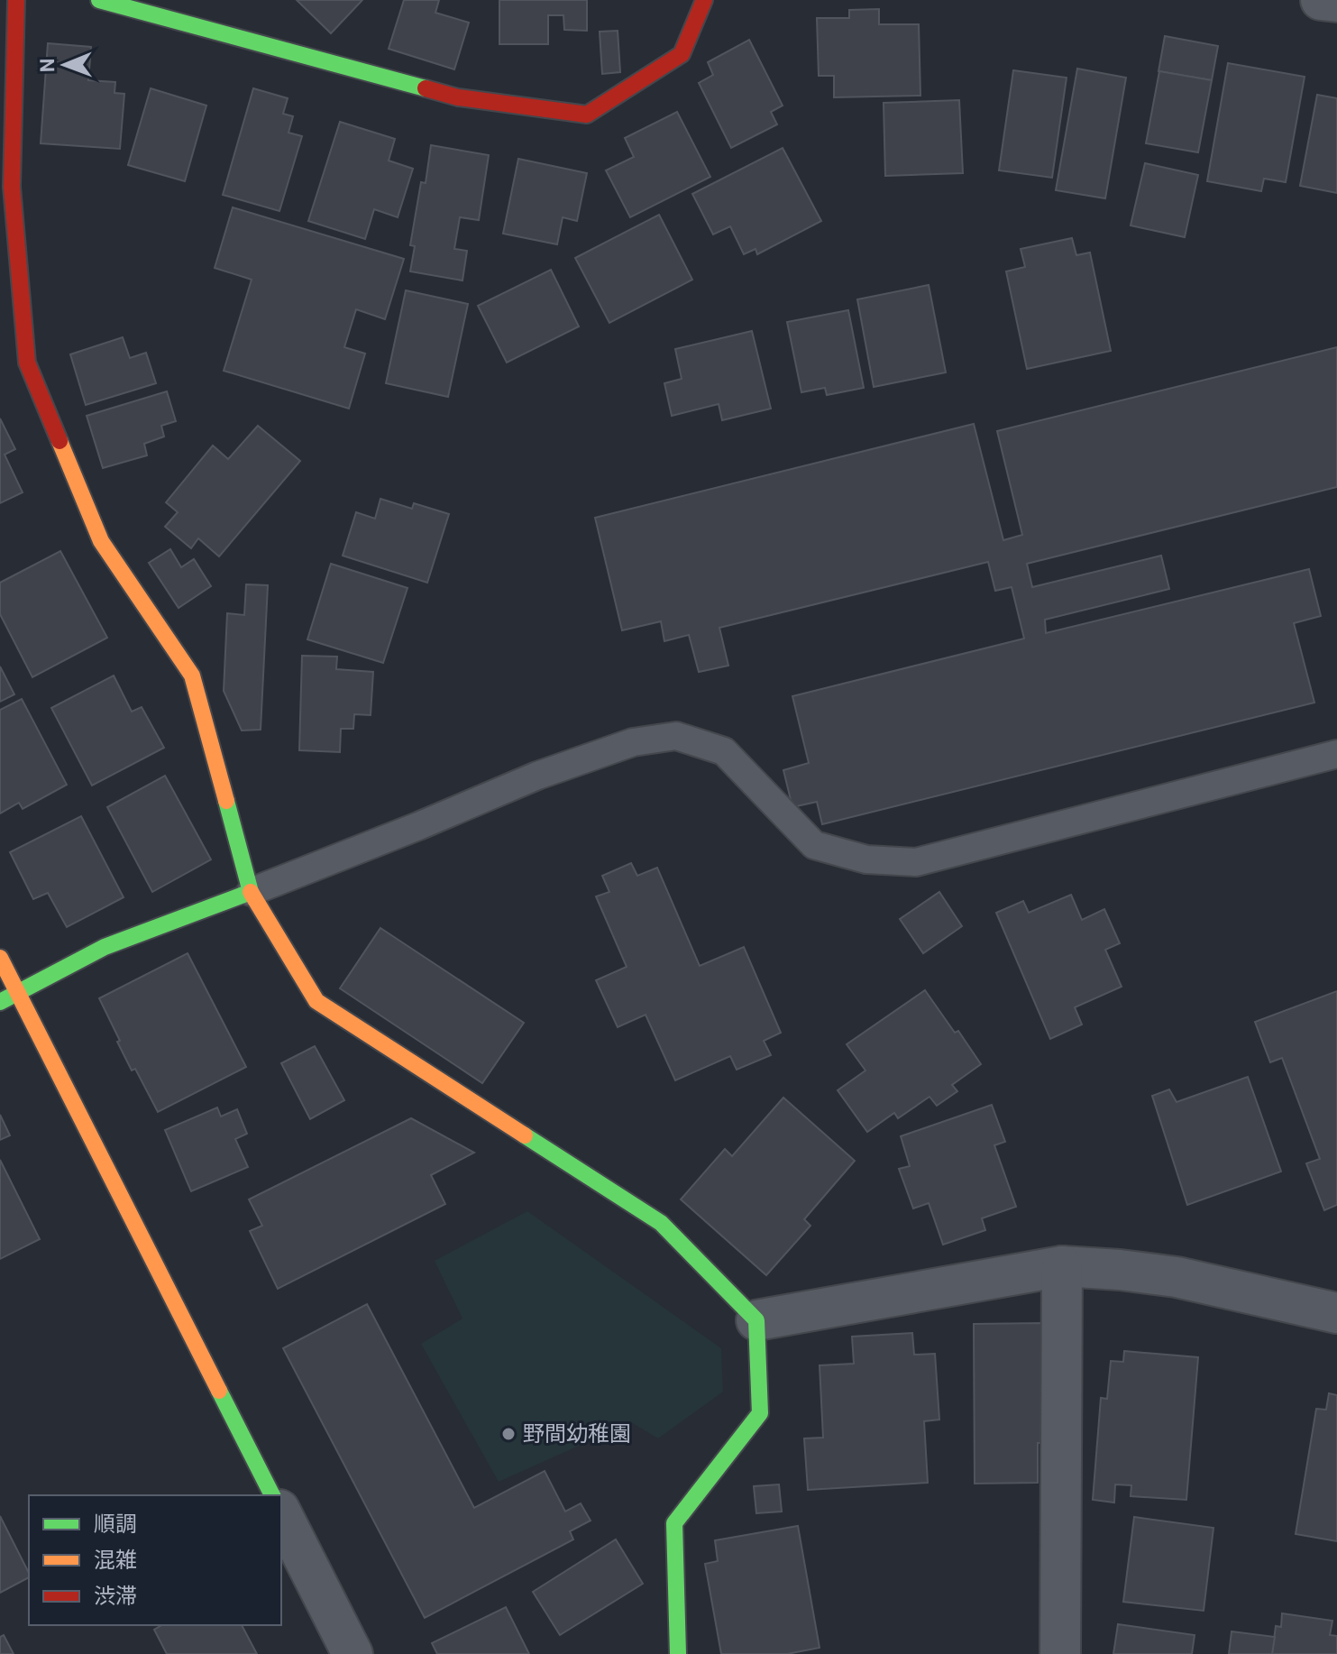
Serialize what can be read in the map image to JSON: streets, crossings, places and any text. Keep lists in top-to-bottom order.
{
  "places": ["野間幼稚園"],
  "legend": ["順調", "混雑", "渋滞"],
  "north": "left"
}
